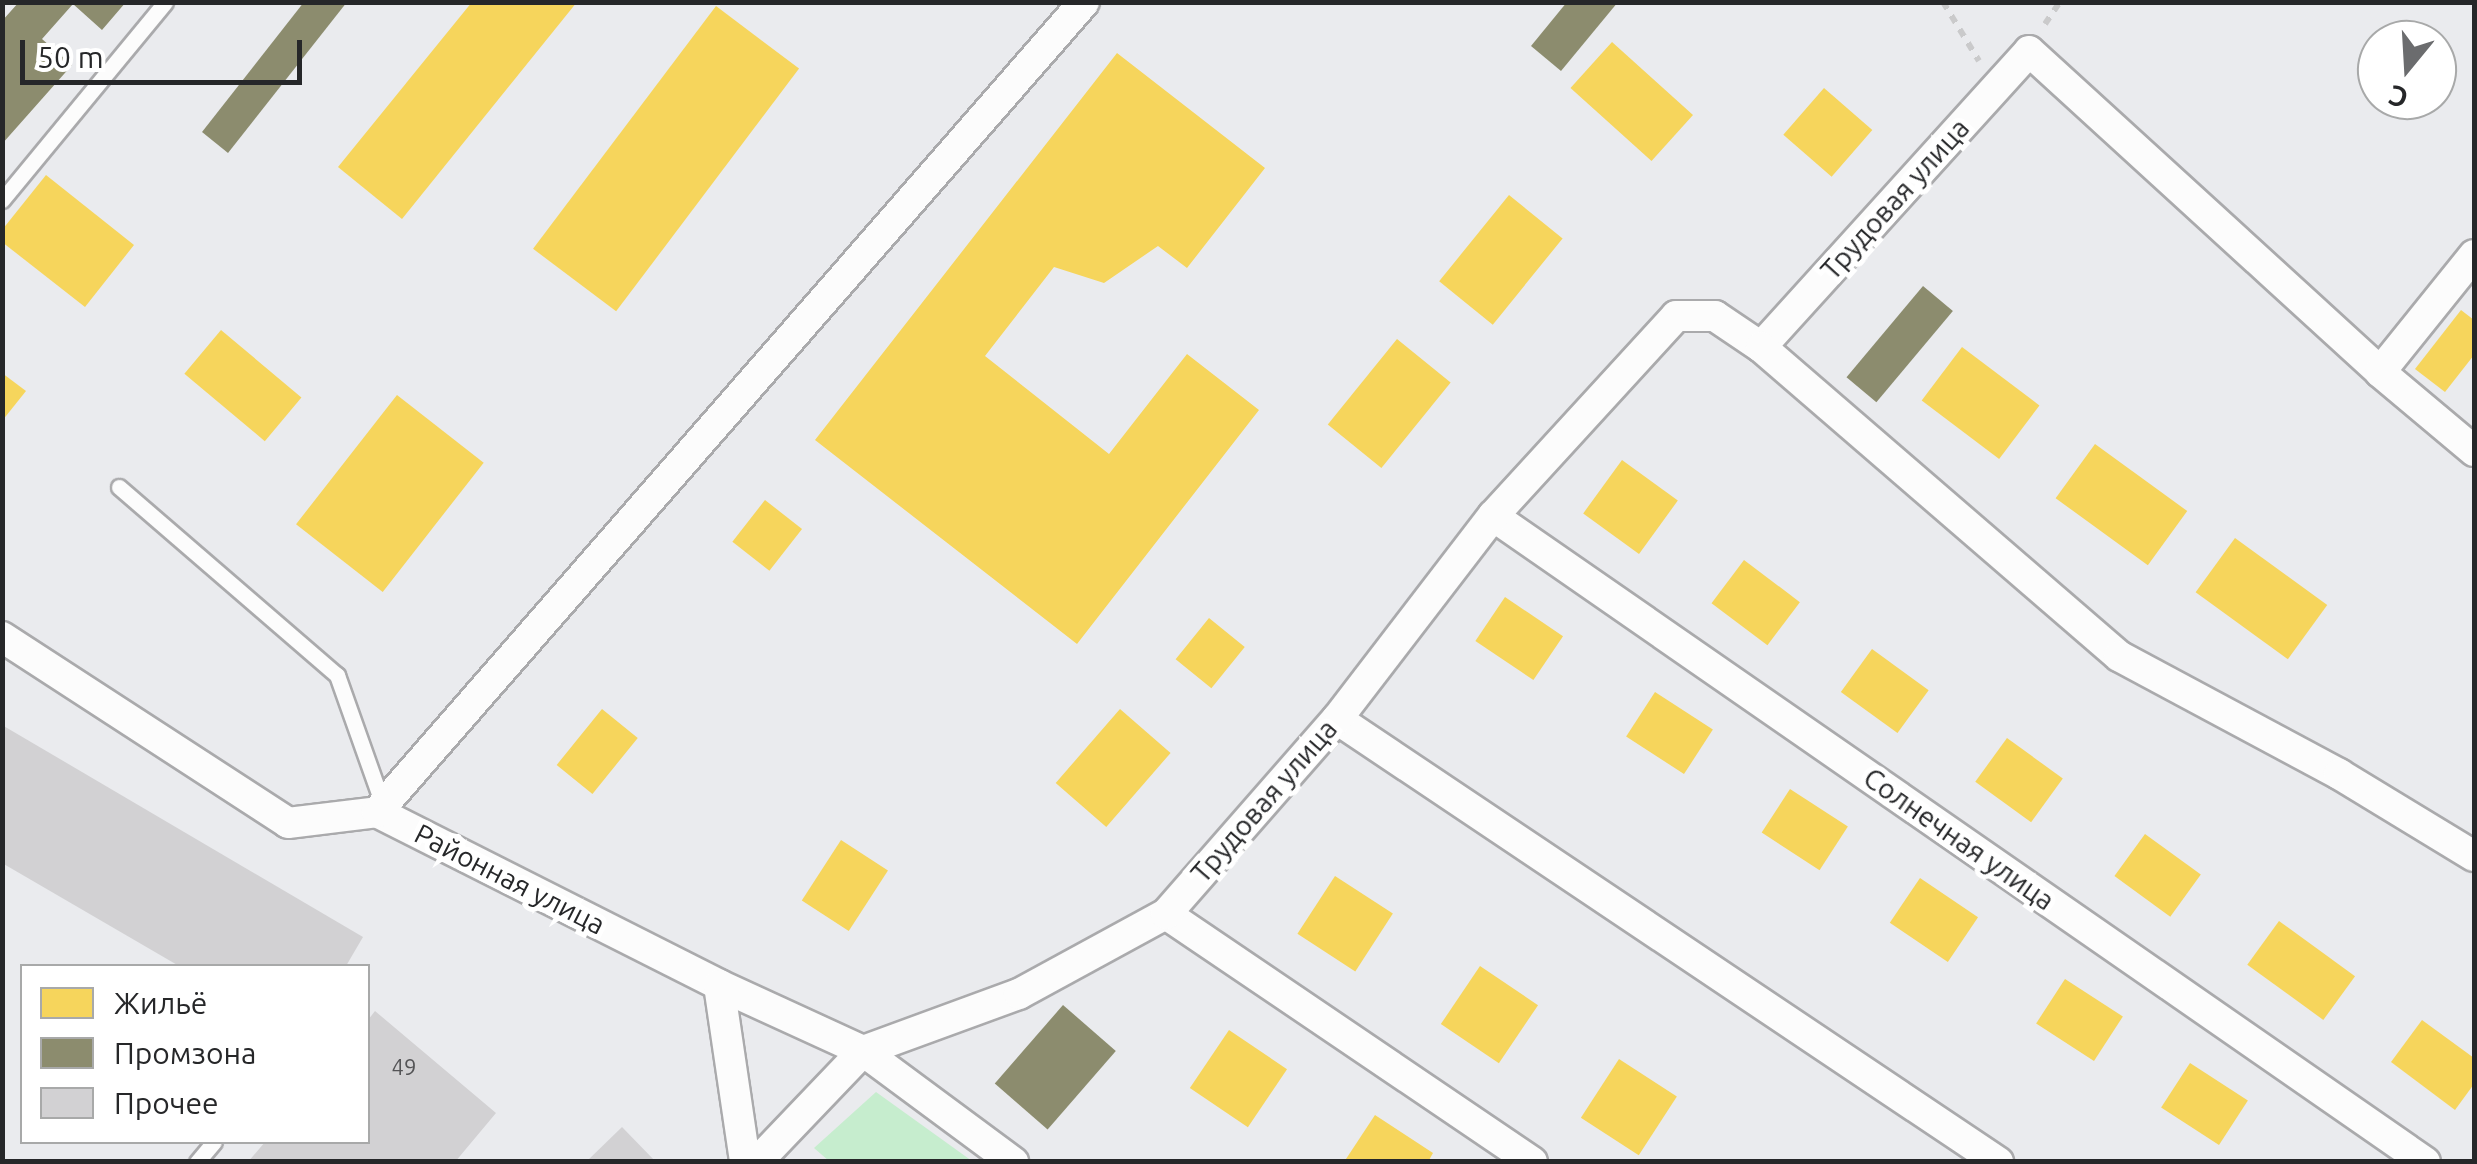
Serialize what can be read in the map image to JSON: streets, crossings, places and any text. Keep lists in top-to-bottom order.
{
  "streets": {
    "street": ["Трудовая улица", "Солнечная улица", "Районная улица"]
  },
  "crossings": [
    ["Трудовая улица", "Солнечная улица"],
    ["Трудовая улица", "Районная улица"]
  ],
  "house_numbers": ["49"],
  "legend": ["Жильё", "Промзона", "Прочее"],
  "scale_bar": "50 m",
  "north": "bottom"
}
